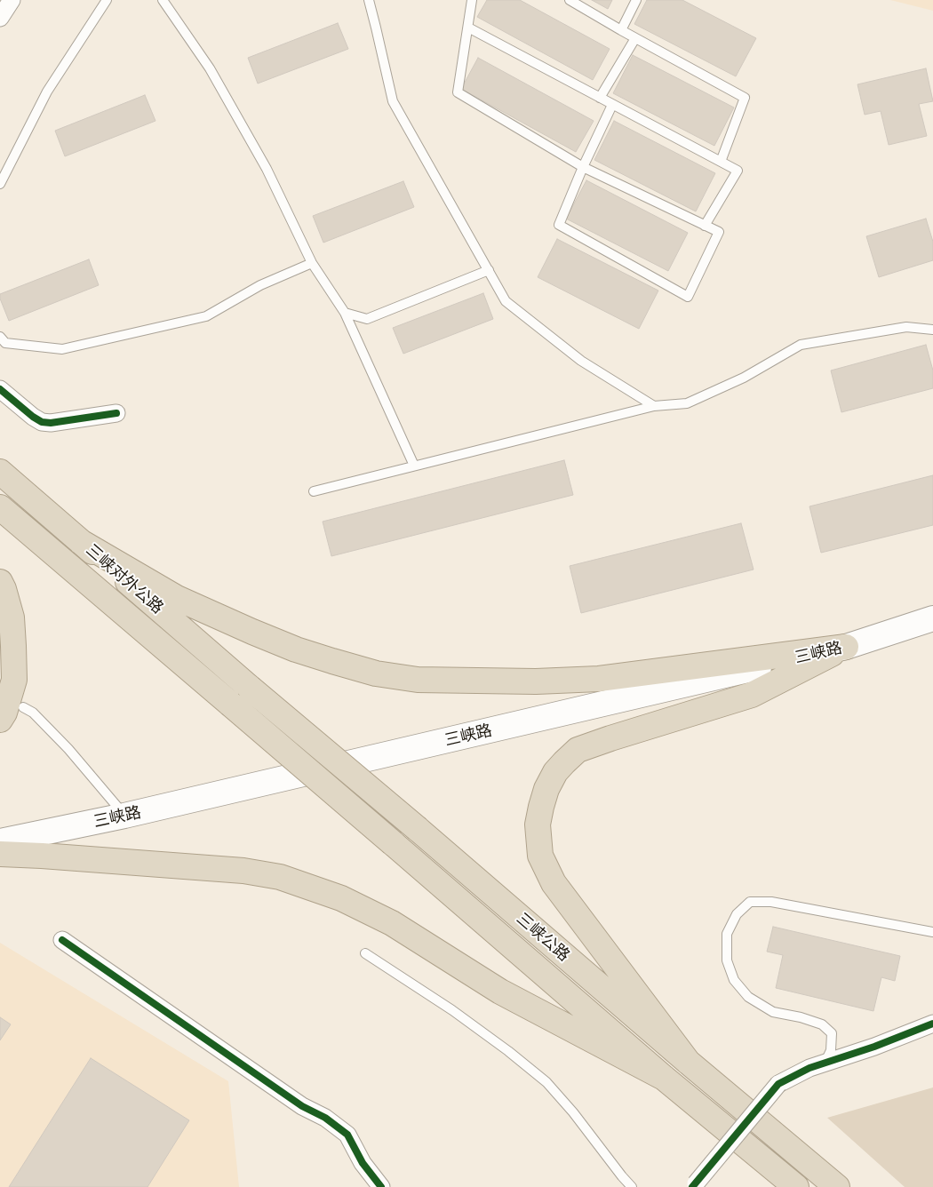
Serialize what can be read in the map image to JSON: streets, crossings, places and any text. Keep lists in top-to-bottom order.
{
  "streets": {
    "highway": ["三峡对外公路", "三峡公路"],
    "main road": ["三峡路"]
  },
  "crossings": [
    ["三峡对外公路", "三峡公路"]
  ]
}
